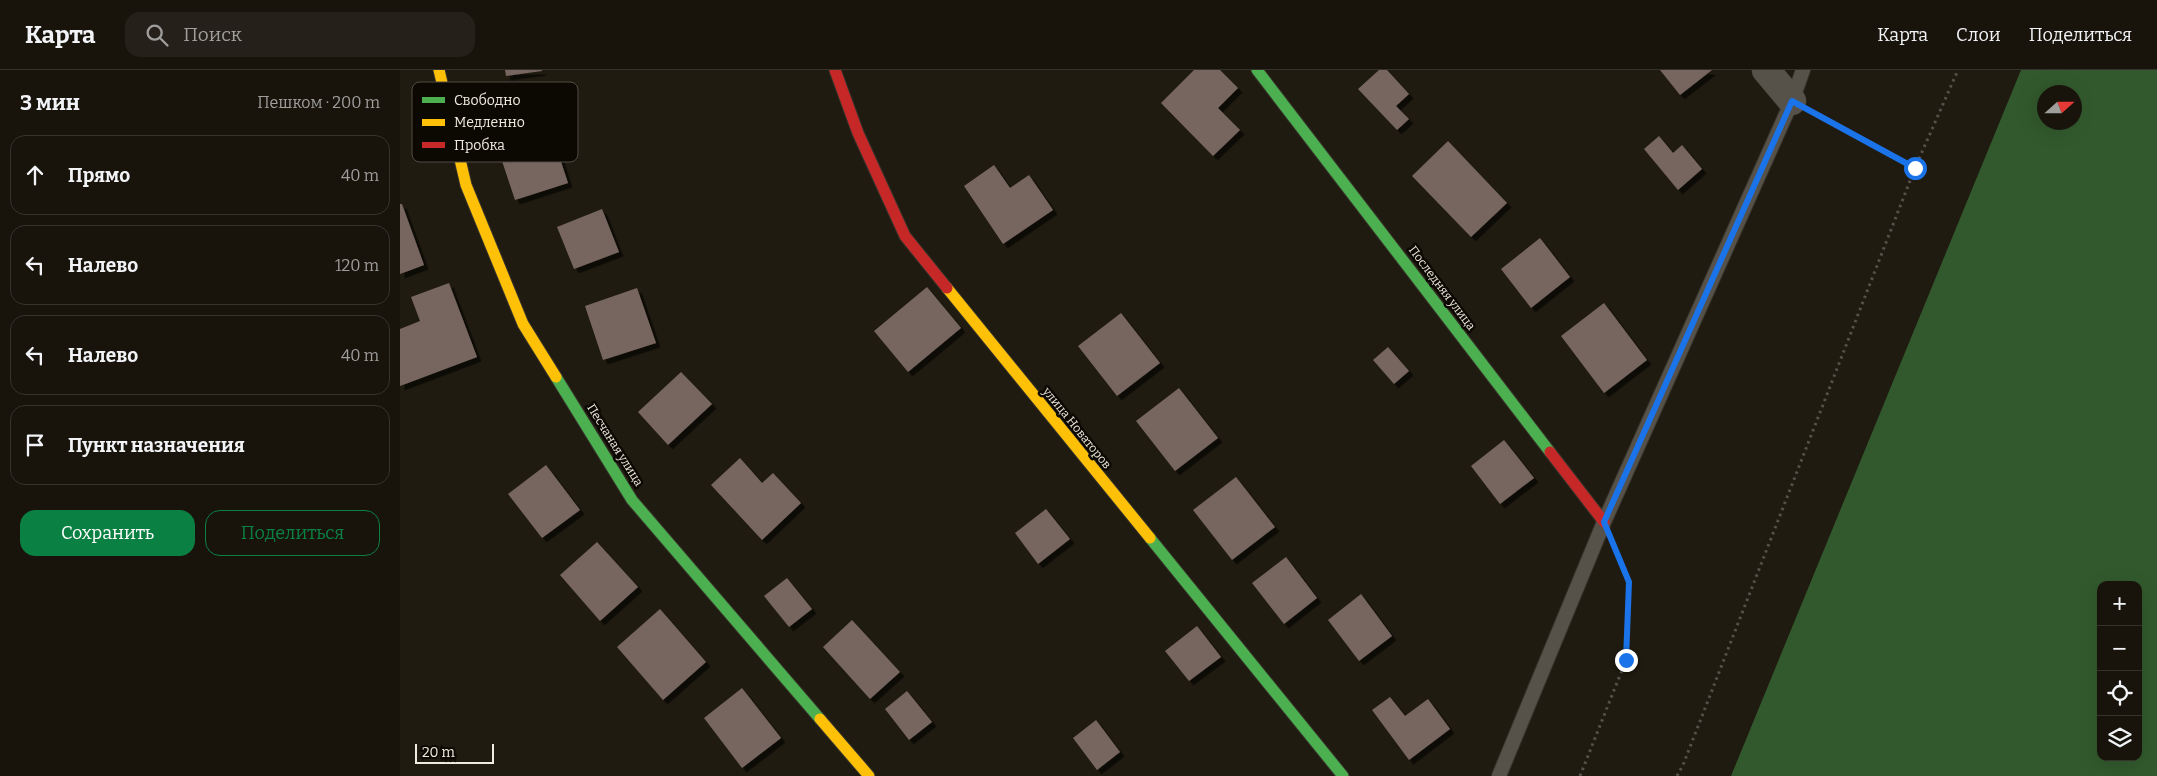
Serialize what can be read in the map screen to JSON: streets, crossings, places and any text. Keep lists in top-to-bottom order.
{
  "streets": {
    "street": ["Последняя улица", "улица Новаторов", "Песчаная улица"]
  },
  "legend": ["Свободно", "Медленно", "Пробка"],
  "scale_bar": "20 m",
  "north": "right",
  "page": {
    "header": "Карта",
    "search": "Поиск",
    "nav": ["Карта", "Слои", "Поделиться"],
    "heading": ["3 мин", "Пешком · 200 m"],
    "list": [
      ["Прямо", "40 m"],
      ["Налево", "120 m"],
      ["Налево", "40 m"],
      "Пункт назначения"
    ],
    "buttons": ["Сохранить", "Поделиться"],
    "map_buttons": ["+", "−"],
    "scale": "20 m"
  }
}
